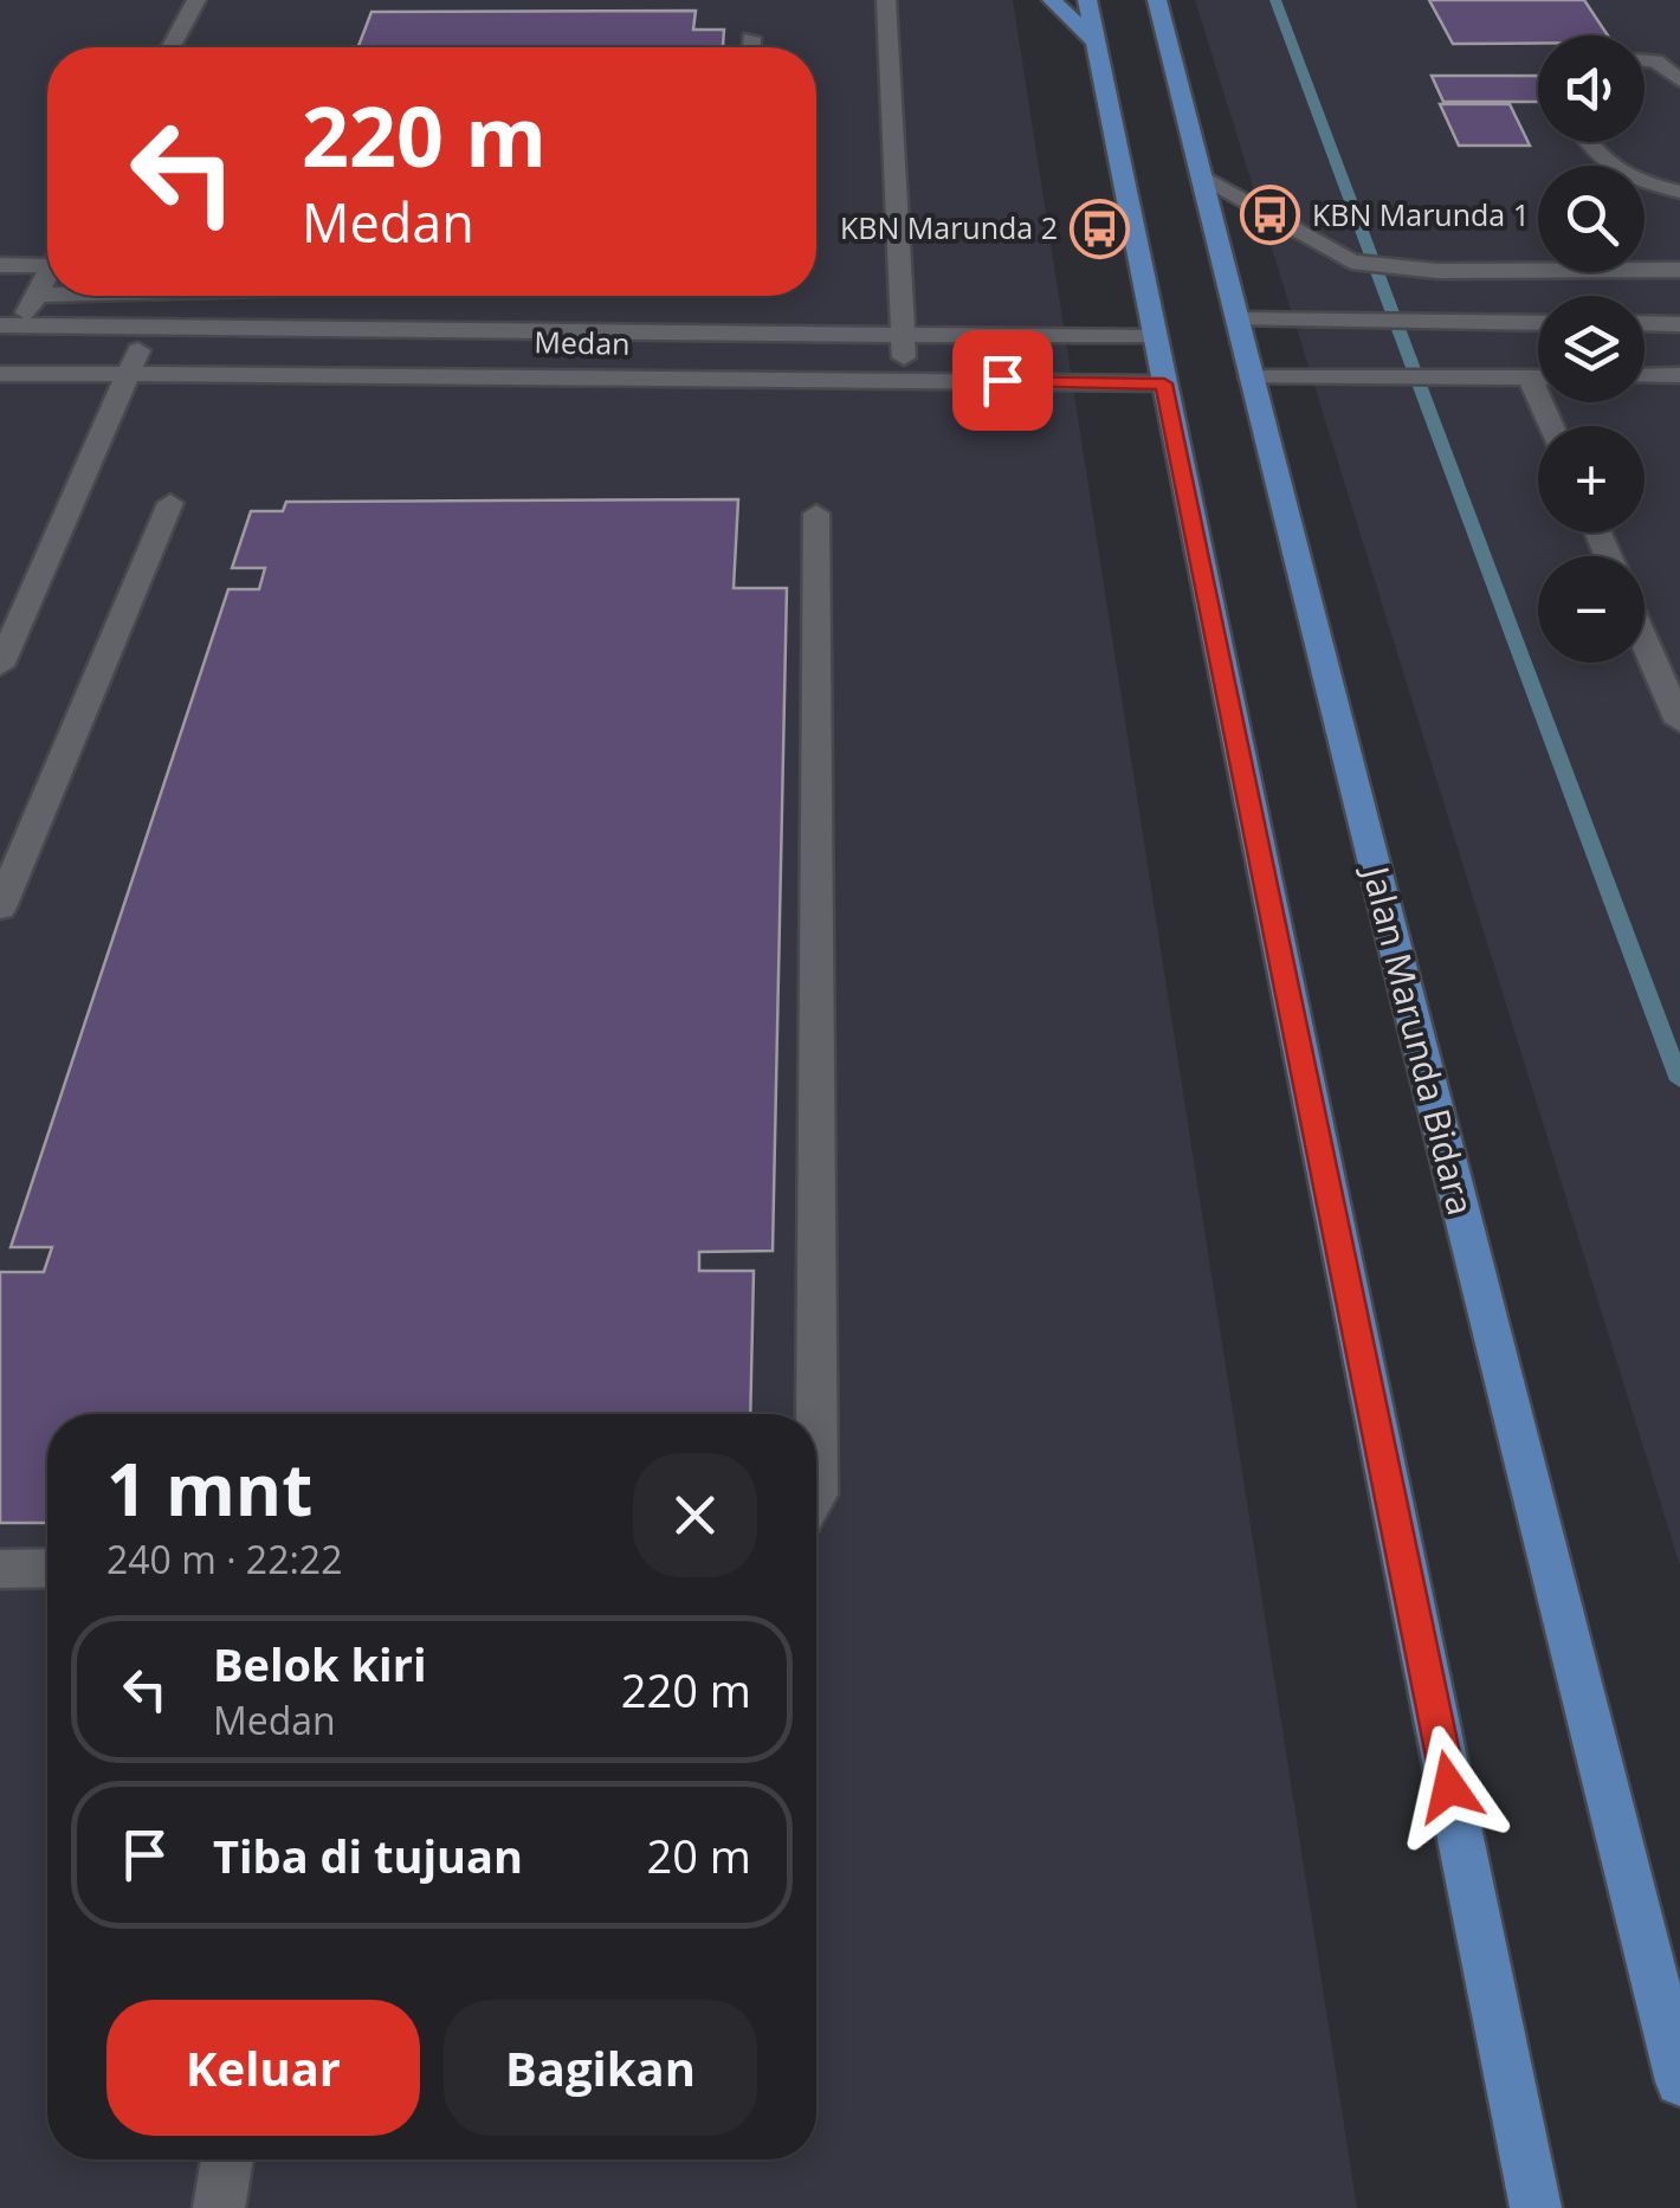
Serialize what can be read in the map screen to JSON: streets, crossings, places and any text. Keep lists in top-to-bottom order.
{
  "streets": {
    "main road": ["Jalan Marunda Bidara"],
    "street": ["Medan"]
  },
  "places": {
    "bus stop": ["KBN Marunda 1", "KBN Marunda 2"]
  },
  "page": {
    "map_buttons": ["+", "−"],
    "turn": ["220 m", "Medan"],
    "heading": ["1 mnt", "240 m · 22:22"],
    "list": [
      {
        "name": "Belok kiri",
        "note": "Medan",
        "value": "220 m"
      },
      {
        "name": "Tiba di tujuan",
        "value": "20 m"
      }
    ],
    "buttons": ["Keluar", "Bagikan"]
  }
}
